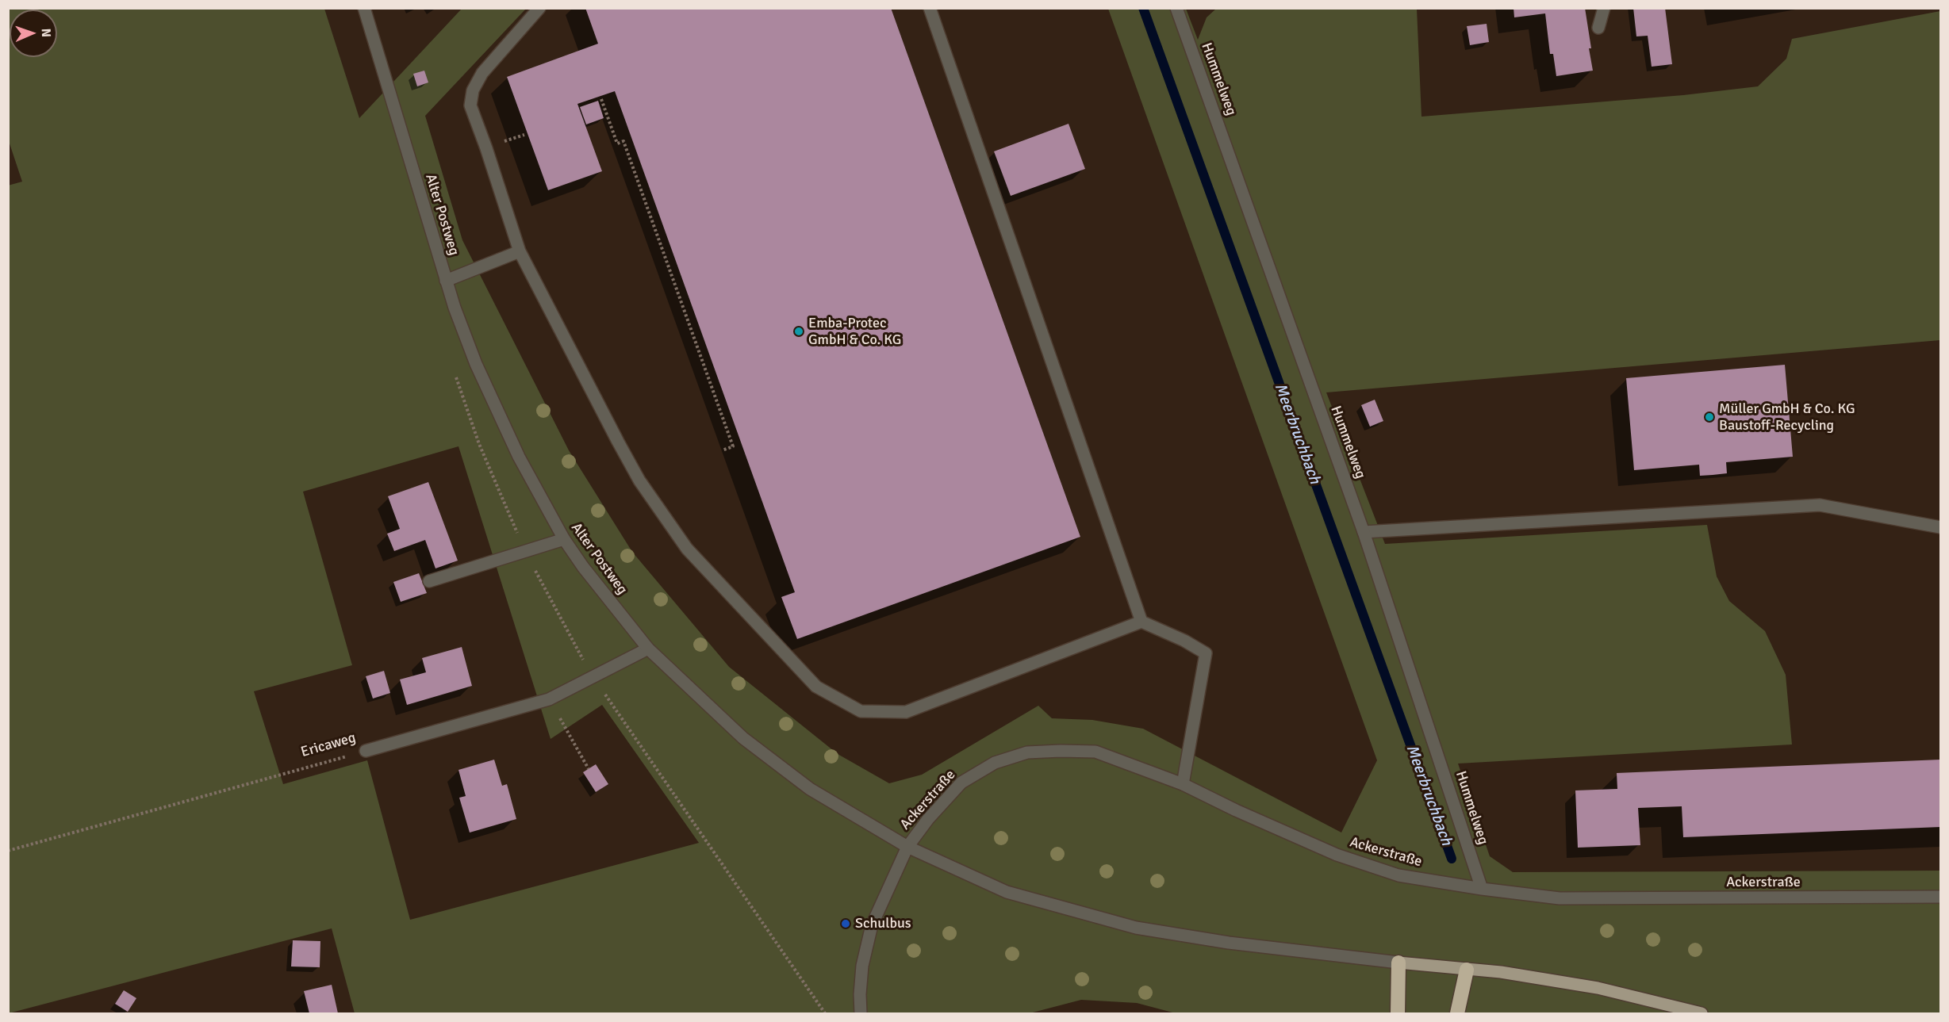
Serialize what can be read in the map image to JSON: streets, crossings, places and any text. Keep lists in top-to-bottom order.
{
  "streets": {
    "street": [
      "Hummelweg",
      "Alter Postweg",
      "Ericaweg",
      "Ackerstraße"
    ]
  },
  "crossings": [
    ["Hummelweg", "Ackerstraße"],
    ["Alter Postweg", "Ericaweg"],
    ["Alter Postweg", "Ackerstraße"]
  ],
  "water": ["Meerbruchbach"],
  "places": ["Emba-Protec GmbH & Co. KG", "Müller GmbH & Co. KG Baustoff-Recycling", "Schulbus"],
  "north": "right"
}
